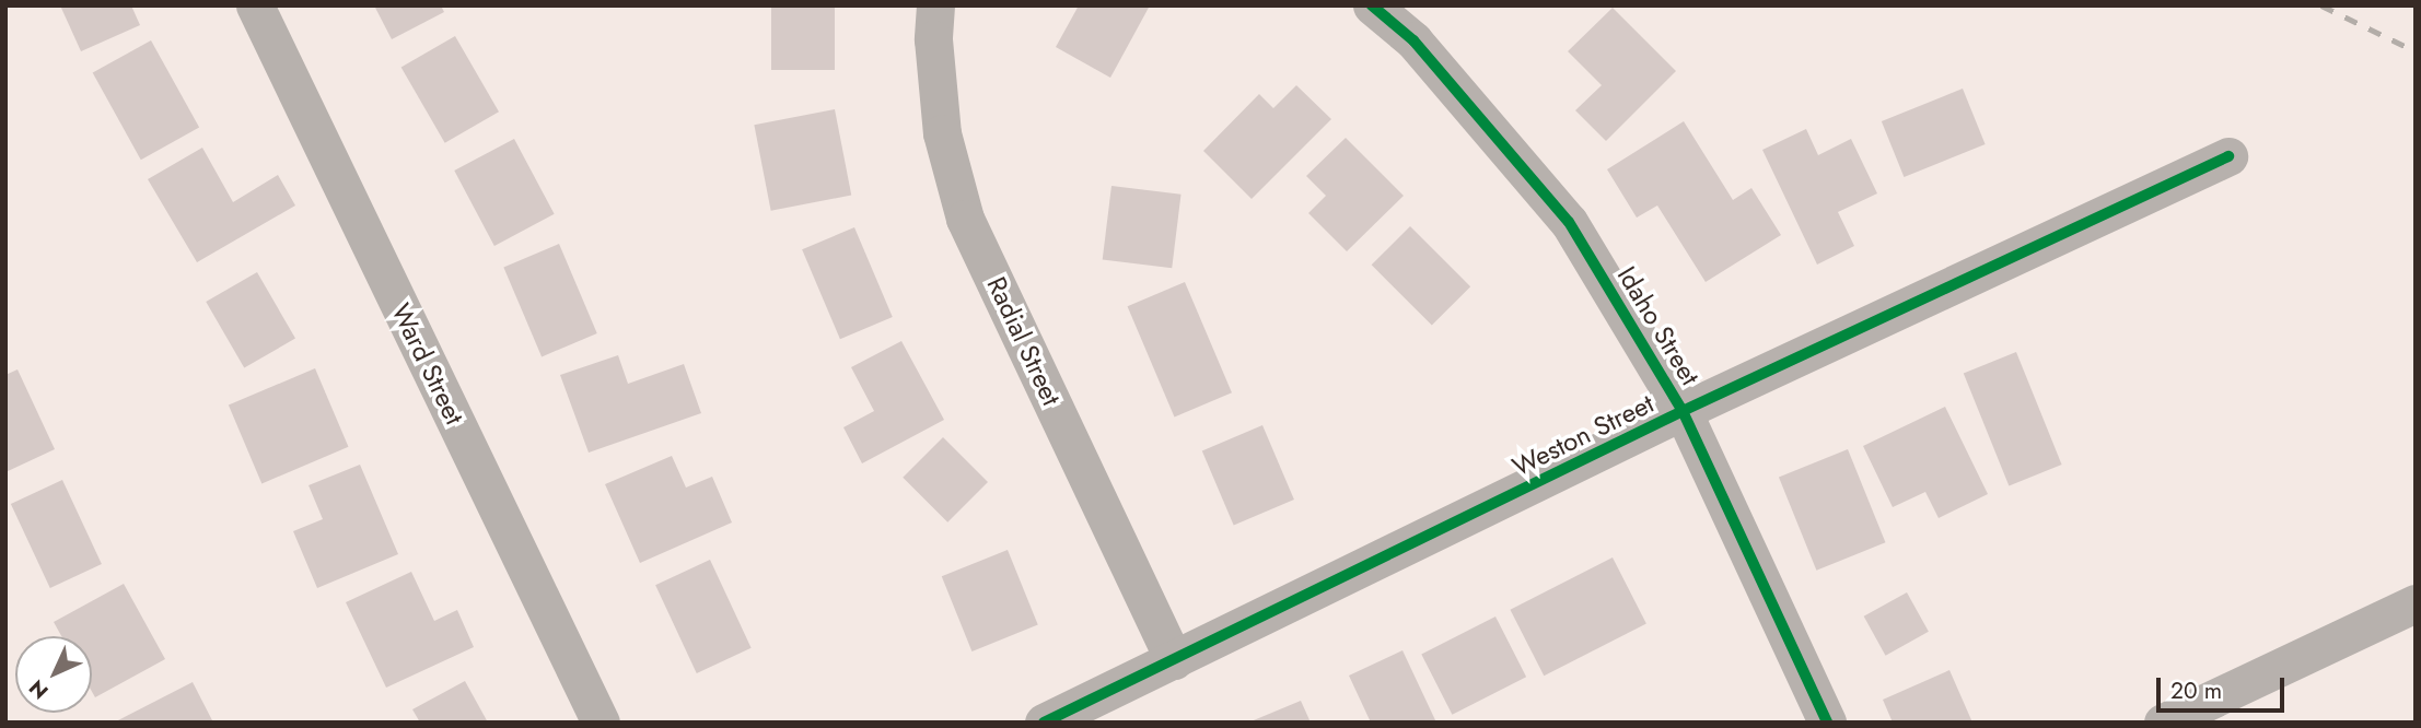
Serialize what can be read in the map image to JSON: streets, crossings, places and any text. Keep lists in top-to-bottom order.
{
  "streets": {
    "street": [
      "Idaho Street",
      "Radial Street",
      "Ward Street",
      "Weston Street"
    ]
  },
  "crossings": [
    ["Idaho Street", "Weston Street"],
    ["Radial Street", "Weston Street"]
  ],
  "scale_bar": "20 m",
  "north": "bottom left"
}
